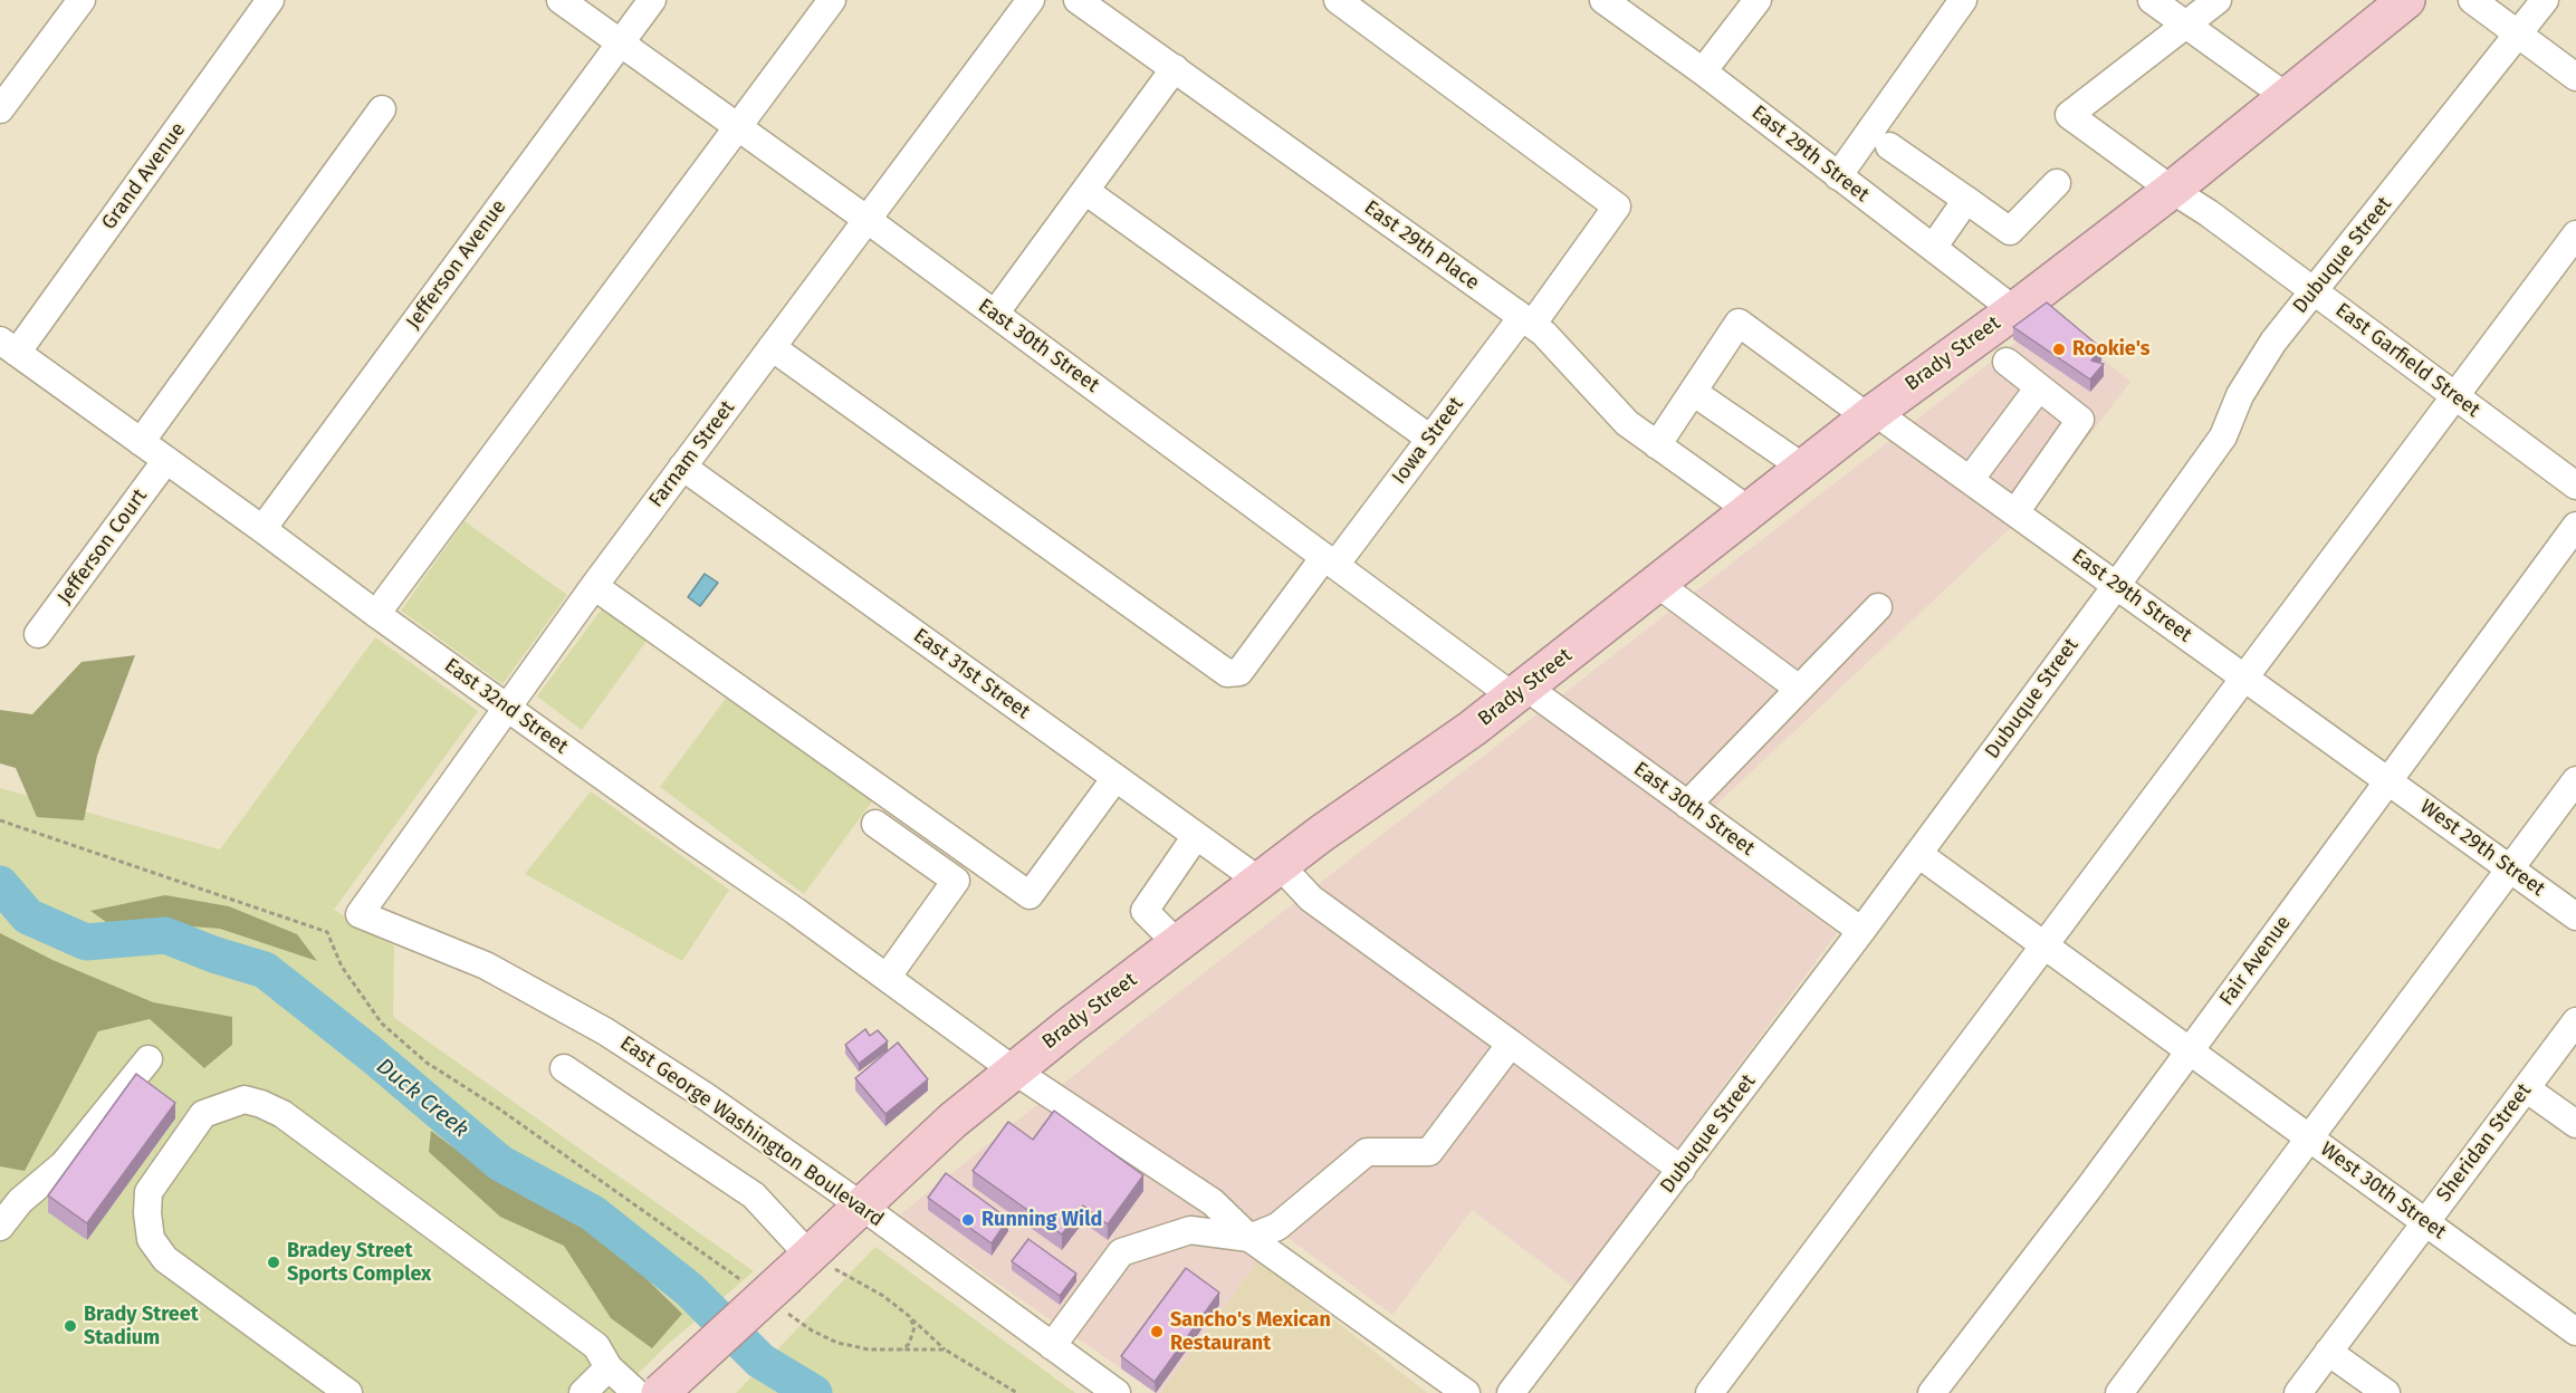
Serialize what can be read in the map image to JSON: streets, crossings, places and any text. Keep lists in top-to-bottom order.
{
  "streets": {
    "highway": ["Brady Street"],
    "street": [
      "East 29th Street",
      "Grand Avenue",
      "East 29th Place",
      "Dubuque Street",
      "Jefferson Avenue",
      "East 30th Street",
      "East Garfield Street",
      "Iowa Street",
      "Farnam Street",
      "Jefferson Court",
      "East 31st Street",
      "East 32nd Street",
      "West 29th Street",
      "Fair Avenue",
      "East George Washington Boulevard",
      "Sheridan Street",
      "West 30th Street"
    ]
  },
  "crossings": [
    ["East 29th Street", "Dubuque Street"],
    ["East 29th Street", "Brady Street"],
    ["East 29th Street", "West 29th Street"],
    ["East 29th Street", "Fair Avenue"],
    ["Grand Avenue", "East 32nd Street"],
    ["East 29th Place", "Brady Street"],
    ["East 29th Place", "Iowa Street"],
    ["Dubuque Street", "East 30th Street"],
    ["Dubuque Street", "East Garfield Street"],
    ["Dubuque Street", "East 31st Street"],
    ["Jefferson Avenue", "East 30th Street"],
    ["Jefferson Avenue", "East 32nd Street"],
    ["East 30th Street", "Brady Street"],
    ["East 30th Street", "Iowa Street"],
    ["East 30th Street", "Farnam Street"],
    ["Brady Street", "East Garfield Street"],
    ["Brady Street", "East 31st Street"],
    ["Brady Street", "East 32nd Street"],
    ["Brady Street", "East George Washington Boulevard"],
    ["Iowa Street", "Farnam Street"],
    ["Farnam Street", "East 31st Street"],
    ["Farnam Street", "East 32nd Street"],
    ["Farnam Street", "East George Washington Boulevard"],
    ["Jefferson Court", "East 32nd Street"],
    ["West 29th Street", "Fair Avenue"],
    ["Fair Avenue", "West 30th Street"],
    ["Sheridan Street", "West 30th Street"]
  ],
  "water": ["Duck Creek"],
  "places": [
    "Rookie's",
    "Running Wild",
    "Bradey Street Sports Complex",
    "Brady Street Stadium",
    "Sancho's Mexican Restaurant"
  ]
}
